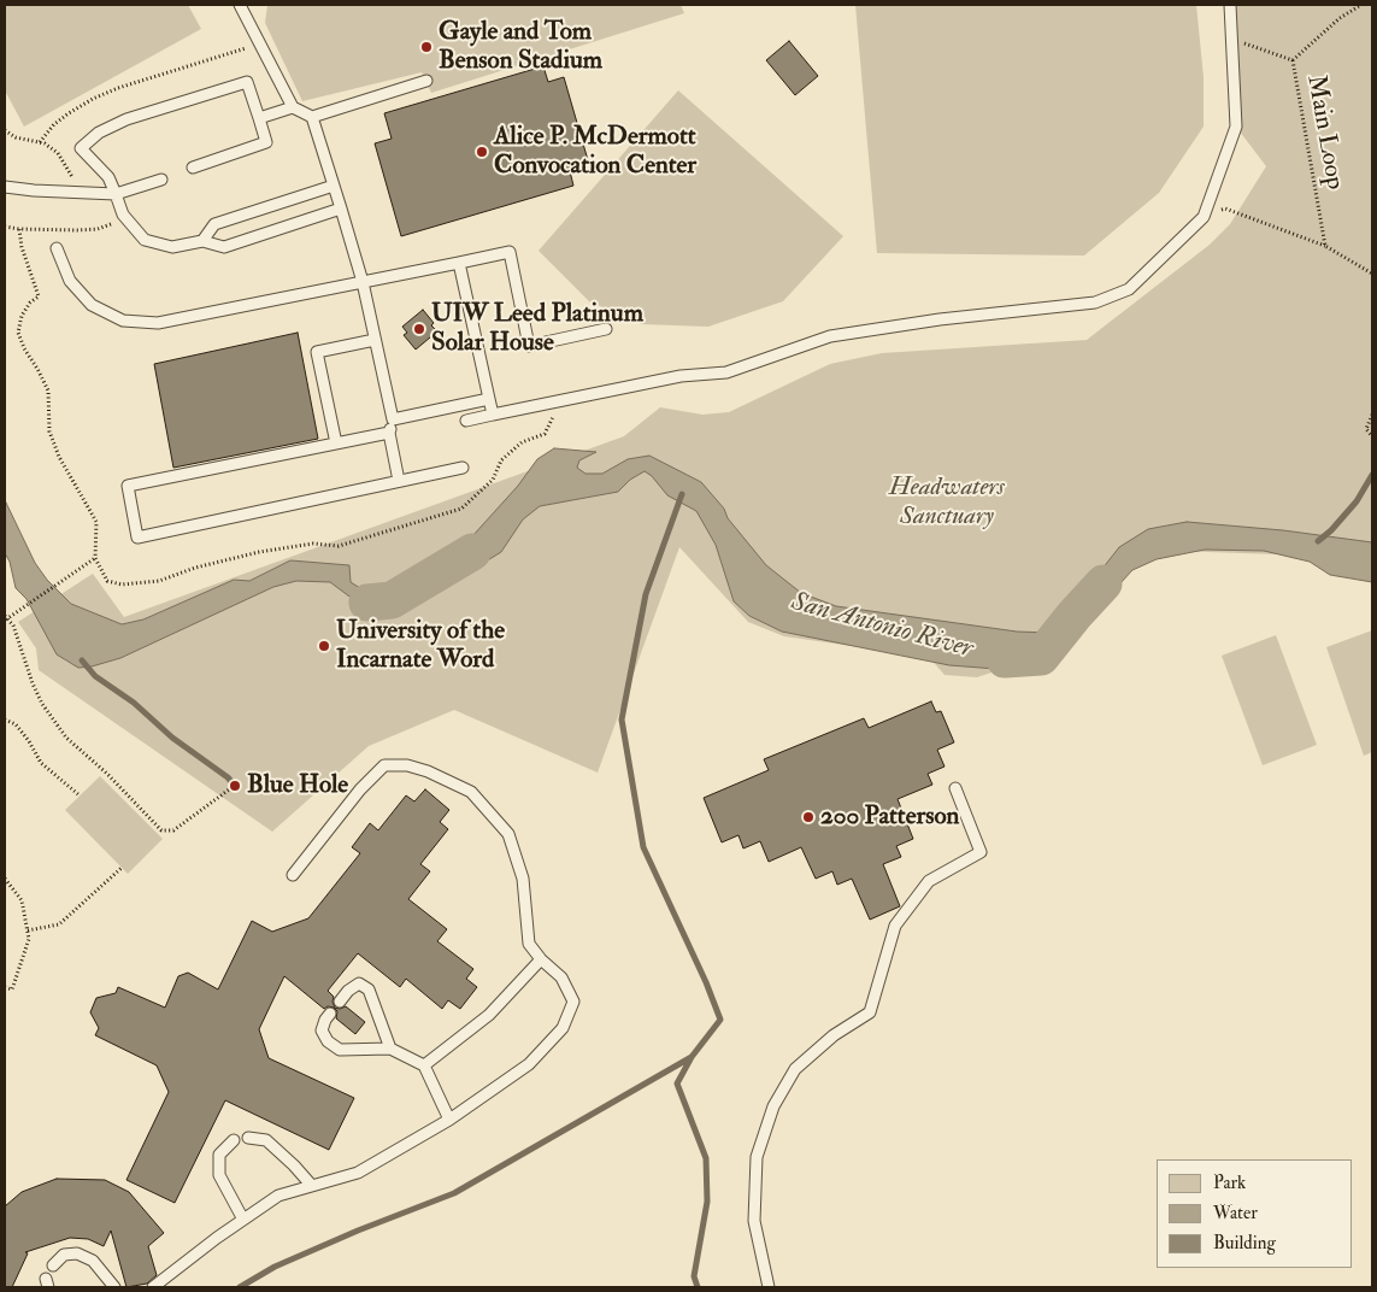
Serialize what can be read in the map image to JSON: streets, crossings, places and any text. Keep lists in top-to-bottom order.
{
  "streets": {
    "path": ["Main Loop"]
  },
  "water": ["San Antonio River"],
  "parks": ["Headwaters Sanctuary"],
  "places": [
    "Gayle and Tom Benson Stadium",
    "Alice P. McDermott Convocation Center",
    "UIW Leed Platinum Solar House",
    "University of the Incarnate Word",
    "Blue Hole",
    "200 Patterson"
  ],
  "legend": ["Park", "Water", "Building"]
}
